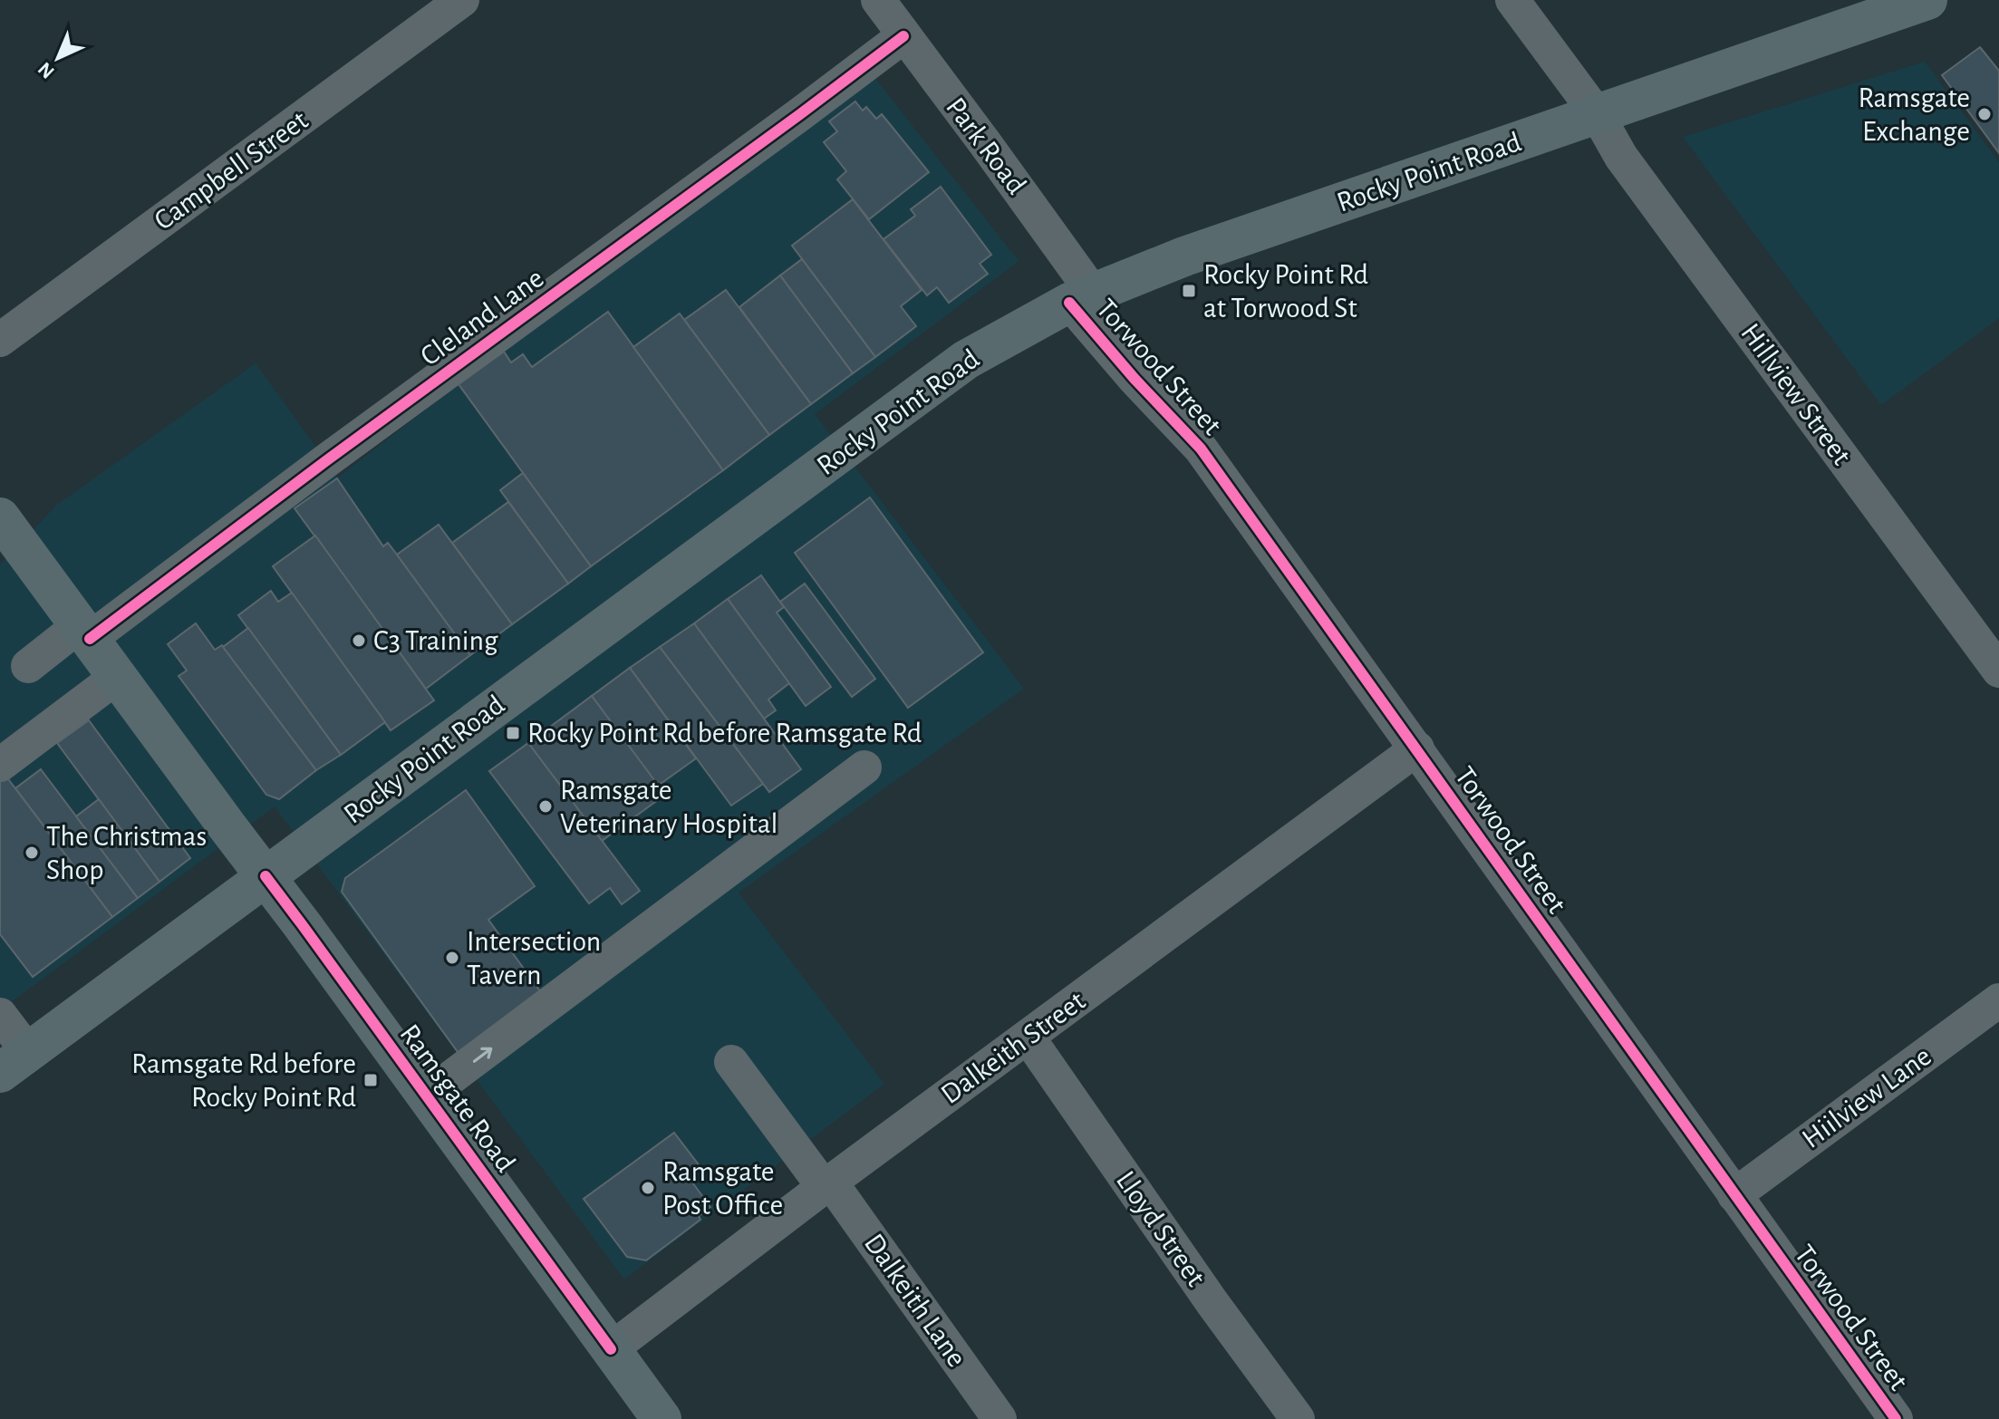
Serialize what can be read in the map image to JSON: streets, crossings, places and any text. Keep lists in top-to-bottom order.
{
  "streets": {
    "main road": ["Rocky Point Road", "Ramsgate Road"],
    "street": [
      "Park Road",
      "Campbell Street",
      "Cleland Lane",
      "Torwood Street",
      "Hillview Street",
      "Dalkeith Street",
      "Hiilview Lane",
      "Lloyd Street",
      "Dalkeith Lane"
    ]
  },
  "crossings": [
    ["Park Road", "Rocky Point Road"],
    ["Park Road", "Cleland Lane"],
    ["Park Road", "Torwood Street"],
    ["Rocky Point Road", "Torwood Street"],
    ["Rocky Point Road", "Hillview Street"],
    ["Rocky Point Road", "Ramsgate Road"],
    ["Cleland Lane", "Ramsgate Road"],
    ["Torwood Street", "Dalkeith Street"],
    ["Torwood Street", "Hiilview Lane"],
    ["Dalkeith Street", "Ramsgate Road"],
    ["Dalkeith Street", "Lloyd Street"],
    ["Dalkeith Street", "Dalkeith Lane"]
  ],
  "places": {
    "other": [
      "Ramsgate Exchange",
      "C3 Training",
      "Ramsgate Veterinary Hospital",
      "The Christmas Shop",
      "Intersection Tavern",
      "Ramsgate Post Office"
    ],
    "transit": ["Rocky Point Rd at Torwood St", "Rocky Point Rd before Ramsgate Rd", "Ramsgate Rd before Rocky Point Rd"]
  },
  "north": "bottom left"
}
